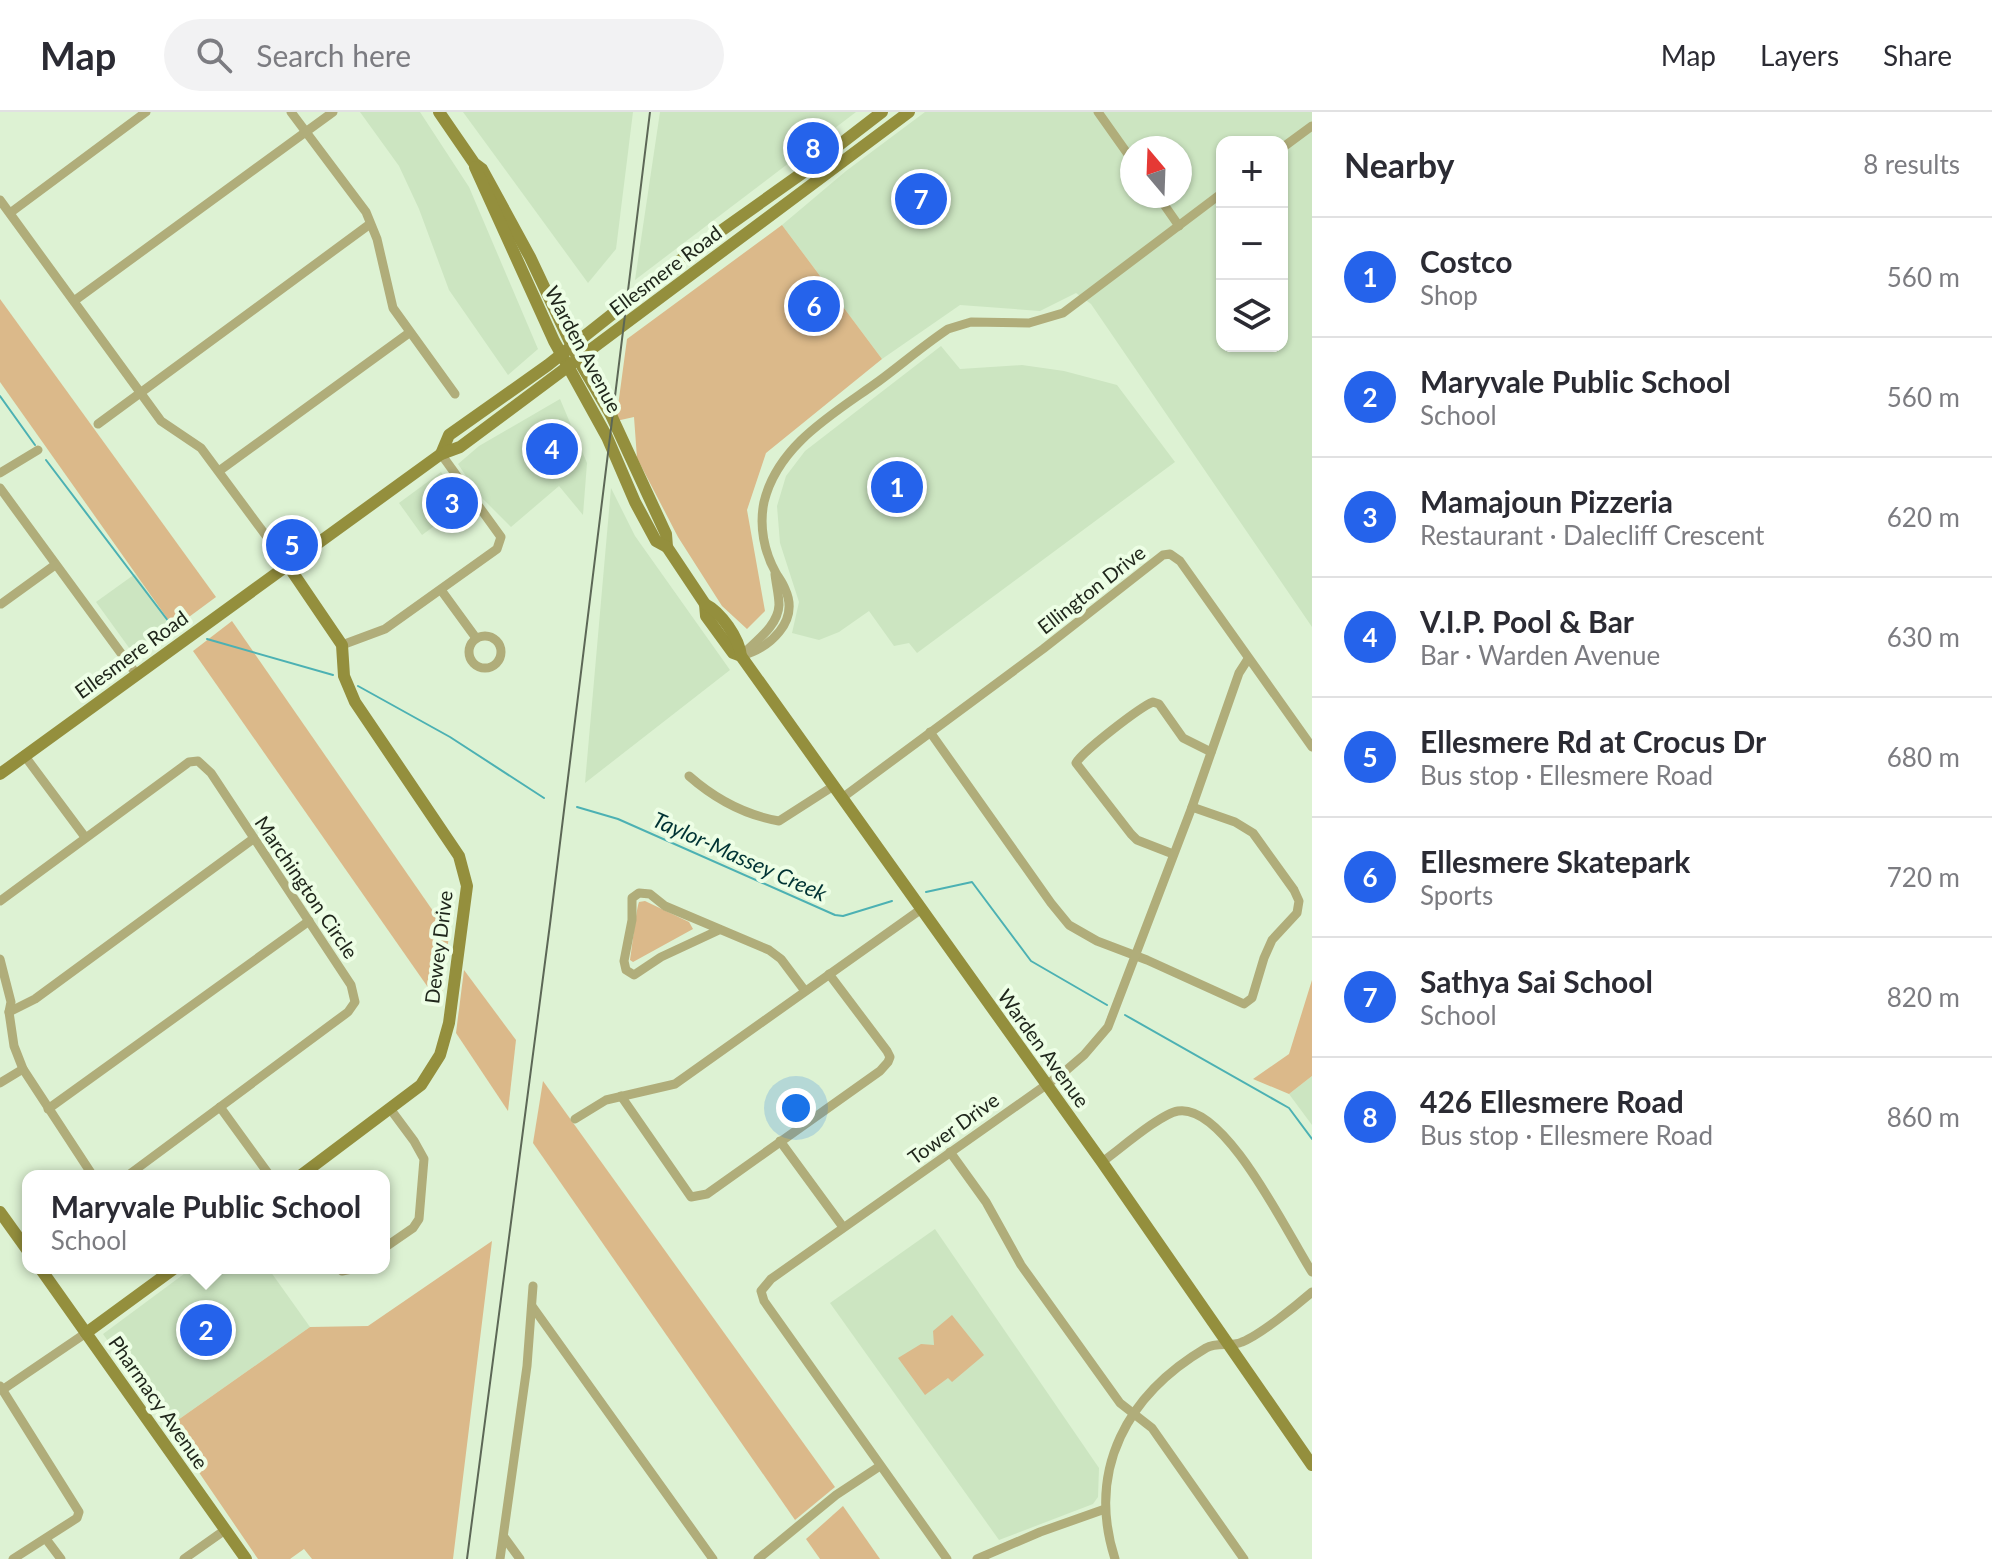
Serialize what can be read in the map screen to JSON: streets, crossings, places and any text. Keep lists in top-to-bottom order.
{
  "streets": {
    "main road": [
      "Ellesmere Road",
      "Warden Avenue",
      "Dewey Drive",
      "Pharmacy Avenue"
    ],
    "street": ["Ellington Drive", "Marchington Circle", "Tower Drive"]
  },
  "crossings": [
    ["Ellesmere Road", "Warden Avenue"],
    ["Ellesmere Road", "Dewey Drive"],
    ["Warden Avenue", "Ellington Drive"],
    ["Warden Avenue", "Tower Drive"],
    ["Ellington Drive", "Tower Drive"]
  ],
  "water": ["Taylor-Massey Creek"],
  "north": "top",
  "page": {
    "header": "Map",
    "search": "Search here",
    "nav": ["Map", "Layers", "Share"],
    "heading": ["Nearby", "8 results"],
    "pins": [
      "8",
      "7",
      "6",
      "4",
      "1",
      "3",
      "5",
      "2"
    ],
    "map_buttons": ["+", "−"],
    "list": [
      {
        "mark": "1",
        "name": "Costco",
        "note": "Shop",
        "value": "560 m"
      },
      {
        "mark": "2",
        "name": "Maryvale Public School",
        "note": "School",
        "value": "560 m"
      },
      {
        "mark": "3",
        "name": "Mamajoun Pizzeria",
        "note": "Restaurant · Dalecliff Crescent",
        "value": "620 m"
      },
      {
        "mark": "4",
        "name": "V.I.P. Pool & Bar",
        "note": "Bar · Warden Avenue",
        "value": "630 m"
      },
      {
        "mark": "5",
        "name": "Ellesmere Rd at Crocus Dr",
        "note": "Bus stop · Ellesmere Road",
        "value": "680 m"
      },
      {
        "mark": "6",
        "name": "Ellesmere Skatepark",
        "note": "Sports",
        "value": "720 m"
      },
      {
        "mark": "7",
        "name": "Sathya Sai School",
        "note": "School",
        "value": "820 m"
      },
      {
        "mark": "8",
        "name": "426 Ellesmere Road",
        "note": "Bus stop · Ellesmere Road",
        "value": "860 m"
      }
    ],
    "popup": ["Maryvale Public School", "School"]
  }
}
